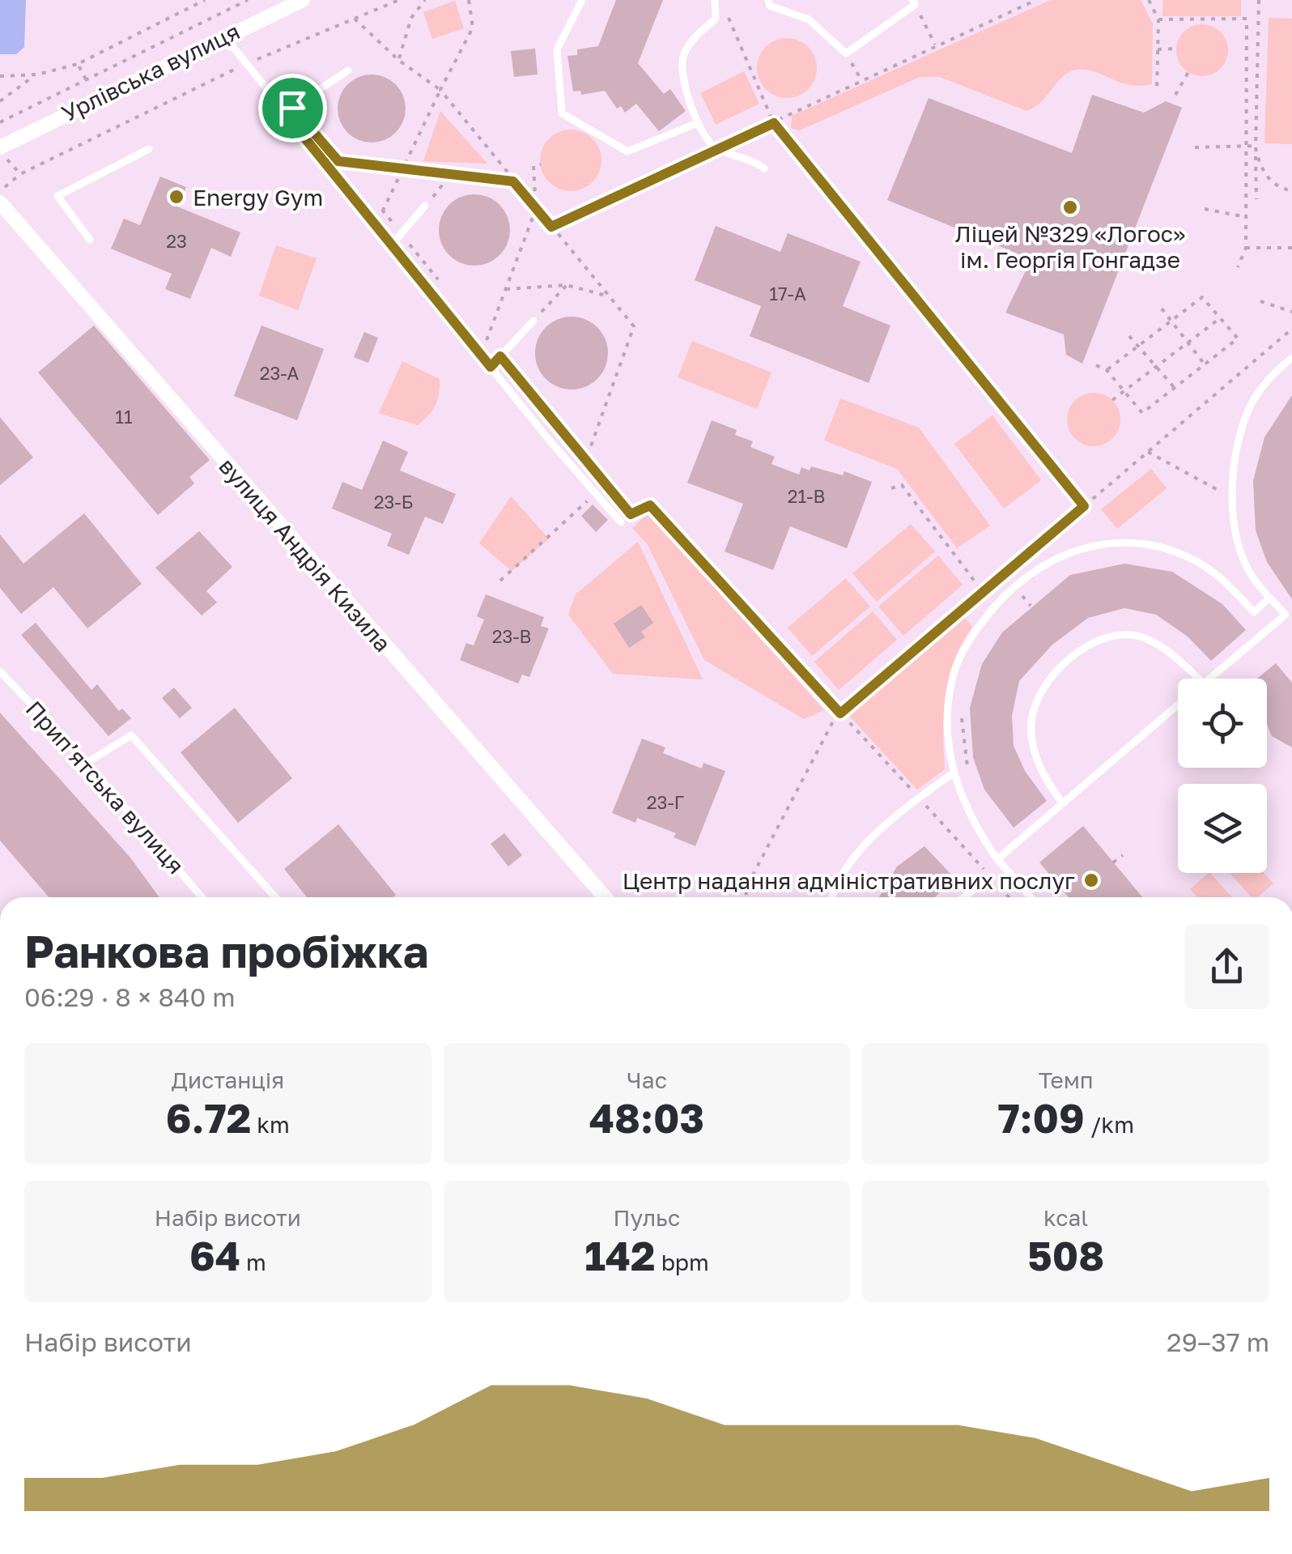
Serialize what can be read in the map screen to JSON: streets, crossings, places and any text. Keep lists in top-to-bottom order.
{
  "streets": {
    "street": ["Урлівська вулиця", "вулиця Андрія Кизила"],
    "lane": ["Припʼятська вулиця"]
  },
  "places": ["Energy Gym", "Ліцей №329 «Логос» ім. Георгія Гонгадзе", "Центр надання адміністративних послуг"],
  "house_numbers": [
    "23",
    "17-А",
    "23-А",
    "11",
    "21-В",
    "23-Б",
    "23-В",
    "23-Г"
  ],
  "page": {
    "heading": ["Ранкова пробіжка", "06:29 · 8 × 840 m"],
    "stats": [
      ["Дистанція", "6.72 km"],
      ["Час", "48:03"],
      ["Темп", "7:09 /km"],
      ["Набір висоти", "64 m"],
      ["Пульс", "142 bpm"],
      ["kcal", "508"]
    ],
    "chart": ["Набір висоти", "29–37 m"]
  }
}
